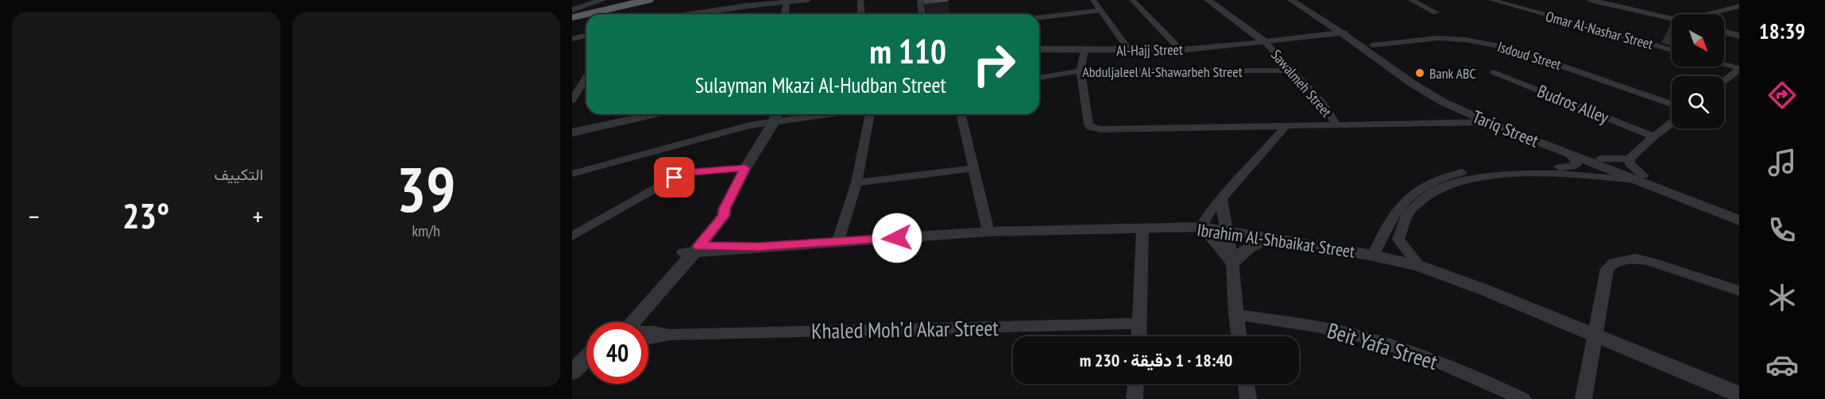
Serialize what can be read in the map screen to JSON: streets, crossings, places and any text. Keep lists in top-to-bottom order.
{
  "streets": {
    "street": [
      "Omar Al-Nashar Street",
      "Al-Hajj Street",
      "Isdoud Street",
      "Abduljaleel Al-Shawarbeh Street",
      "Sawalmeh Street",
      "Budros Alley",
      "Tariq Street",
      "Ibrahim Al-Shbaikat Street",
      "Khaled Moh’d Akar Street",
      "Beit Yafa Street"
    ]
  },
  "crossings": [
    ["Al-Hajj Street", "Sawalmeh Street"],
    ["Al-Hajj Street", "Tariq Street"],
    ["Isdoud Street", "Tariq Street"],
    ["Abduljaleel Al-Shawarbeh Street", "Sawalmeh Street"]
  ],
  "places": ["Bank ABC"],
  "north": "bottom right",
  "page": {
    "tabs": "18:39",
    "tile": [
      ["39", "km/h"],
      "التكييف"
    ],
    "turn": ["110 m", "Sulayman Mkazi Al-Hudban Street"],
    "heat": ["−", "23°", "+"],
    "limit": "40",
    "trip": "18:40 · 1 دقيقة · 230 m"
  }
}
